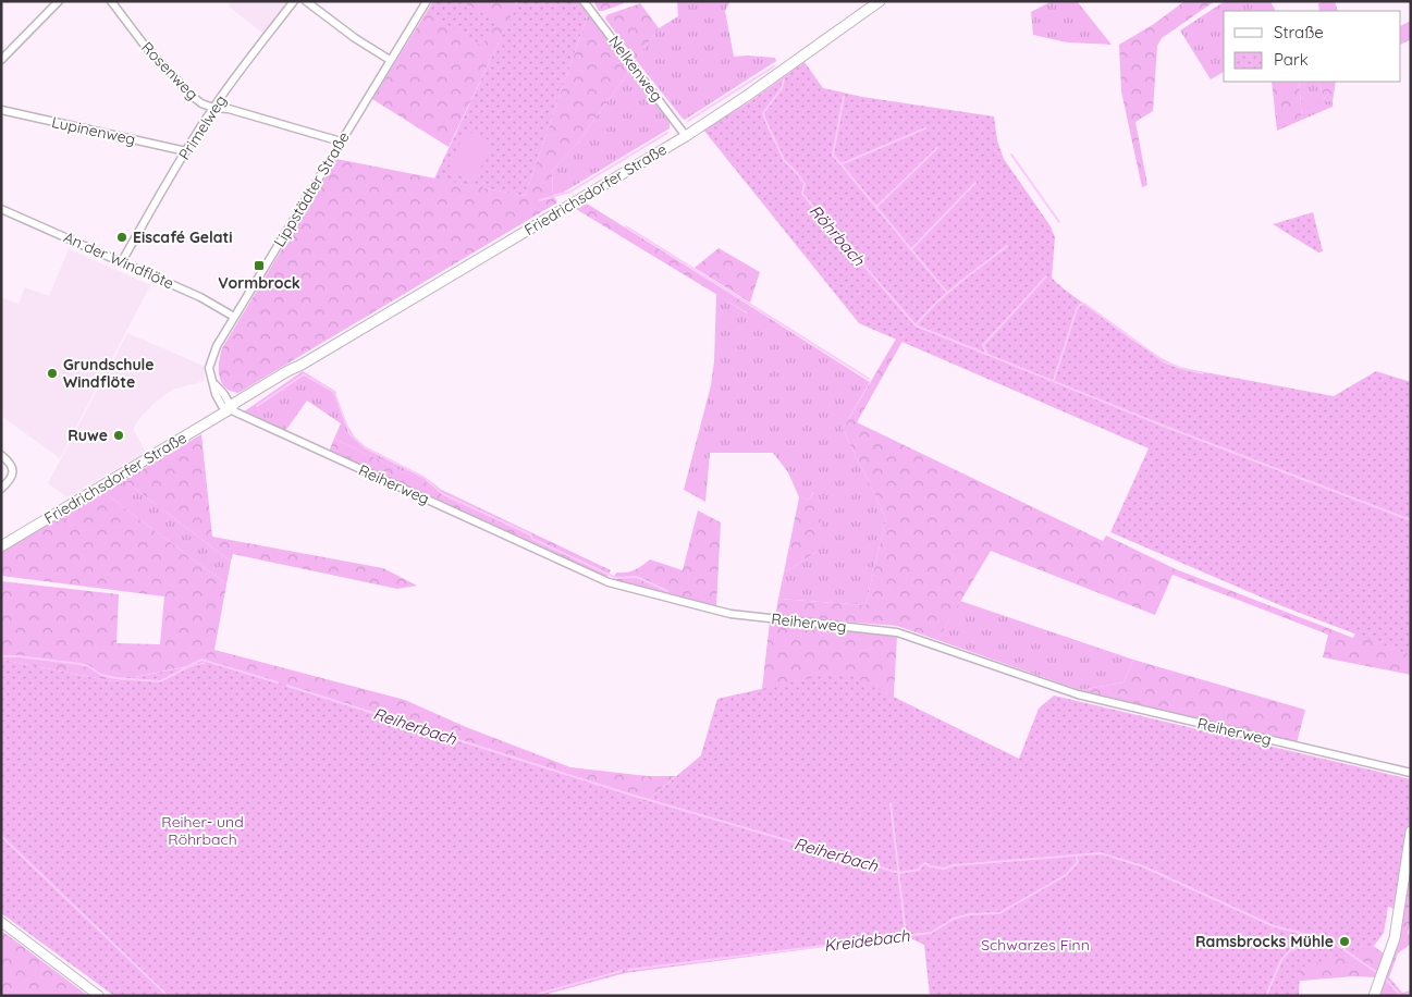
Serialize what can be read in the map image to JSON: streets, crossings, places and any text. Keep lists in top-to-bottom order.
{
  "streets": {
    "main road": ["Friedrichsdorfer Straße"],
    "street": [
      "Nelkenweg",
      "Rosenweg",
      "Primelweg",
      "Lupinenweg",
      "Lippstädter Straße",
      "An der Windflöte",
      "Reiherweg"
    ]
  },
  "crossings": [
    ["Nelkenweg", "Friedrichsdorfer Straße"],
    ["Rosenweg", "Primelweg"],
    ["Rosenweg", "Lippstädter Straße"],
    ["Primelweg", "Lupinenweg"],
    ["Primelweg", "An der Windflöte"],
    ["Lippstädter Straße", "Friedrichsdorfer Straße"],
    ["Lippstädter Straße", "An der Windflöte"],
    ["Lippstädter Straße", "Reiherweg"],
    ["Friedrichsdorfer Straße", "Reiherweg"]
  ],
  "water": ["Röhrbach", "Reiherbach", "Kreidebach"],
  "parks": ["Reiher- und Röhrbach", "Schwarzes Finn"],
  "places": {
    "other": [
      "Eiscafé Gelati",
      "Grundschule Windflöte",
      "Ruwe",
      "Ramsbrocks Mühle"
    ],
    "transit": ["Vormbrock"]
  },
  "legend": ["Straße", "Park"]
}
